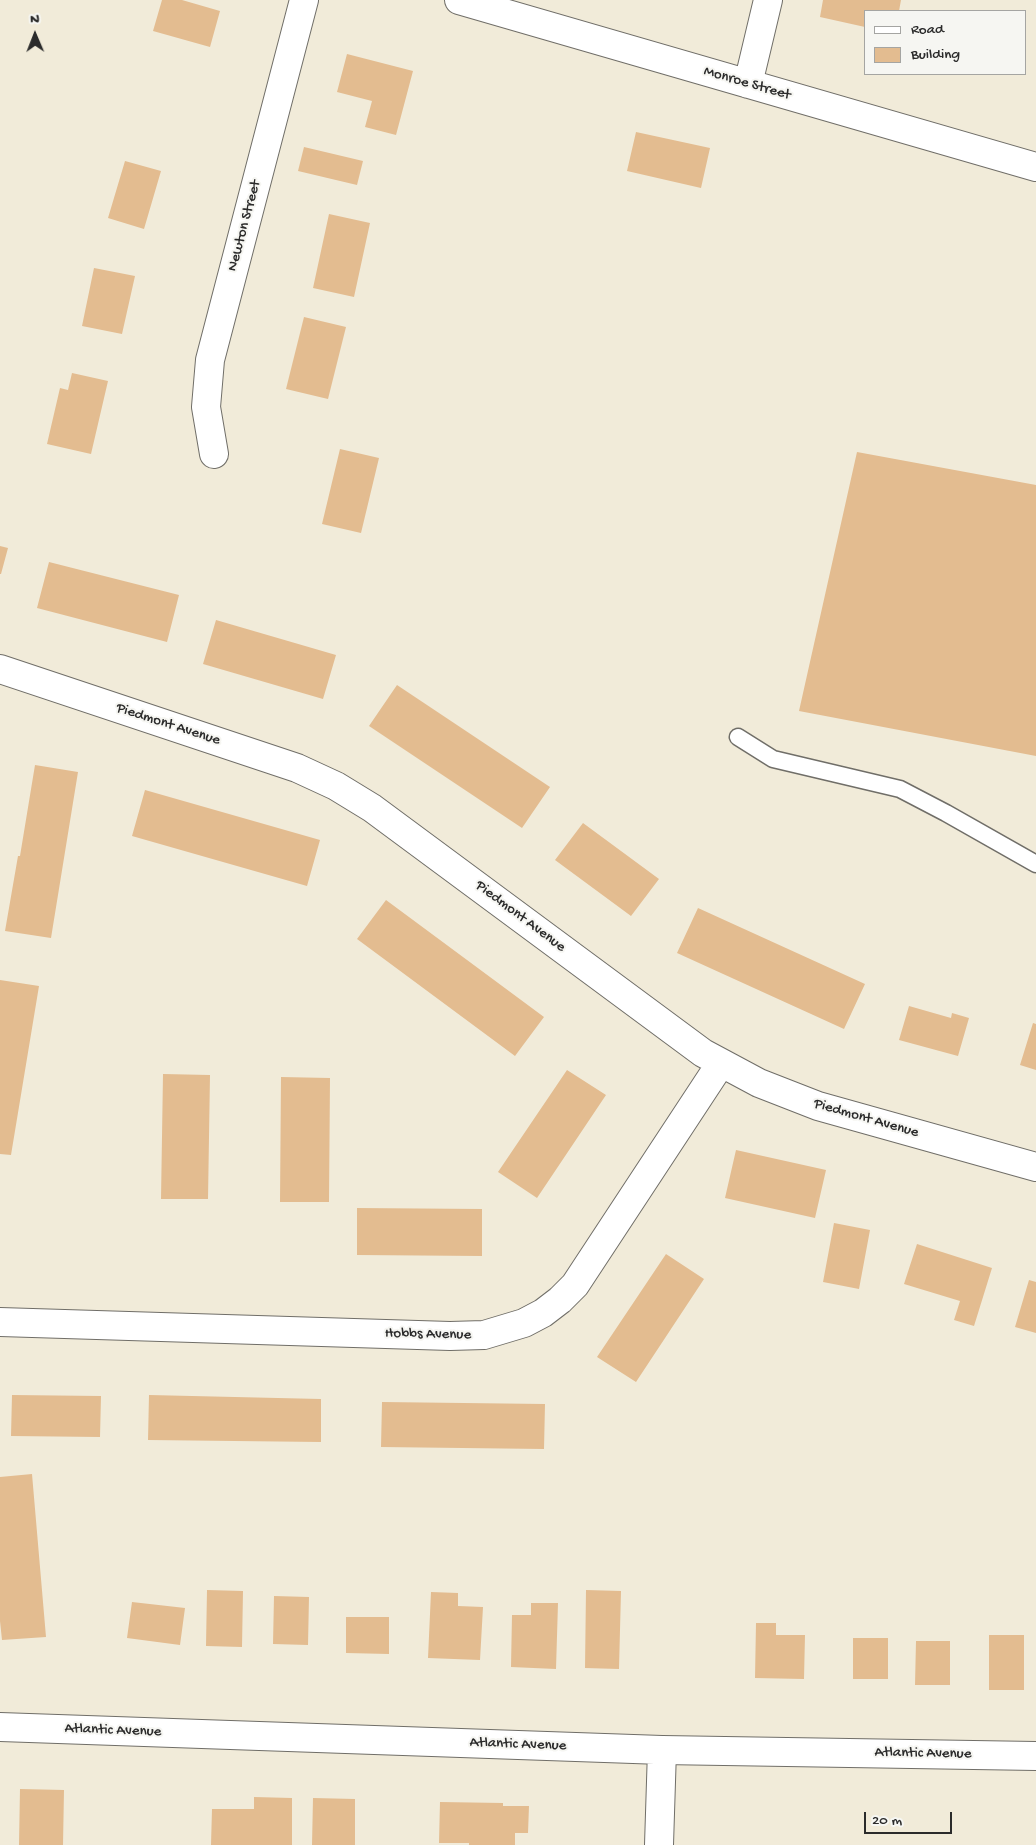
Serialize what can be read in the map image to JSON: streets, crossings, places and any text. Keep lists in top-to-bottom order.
{
  "streets": {
    "street": [
      "Monroe Street",
      "Newton Street",
      "Piedmont Avenue",
      "Hobbs Avenue",
      "Atlantic Avenue"
    ]
  },
  "crossings": [
    ["Piedmont Avenue", "Hobbs Avenue"]
  ],
  "legend": ["Road", "Building"],
  "scale_bar": "20 m",
  "north": "top"
}
